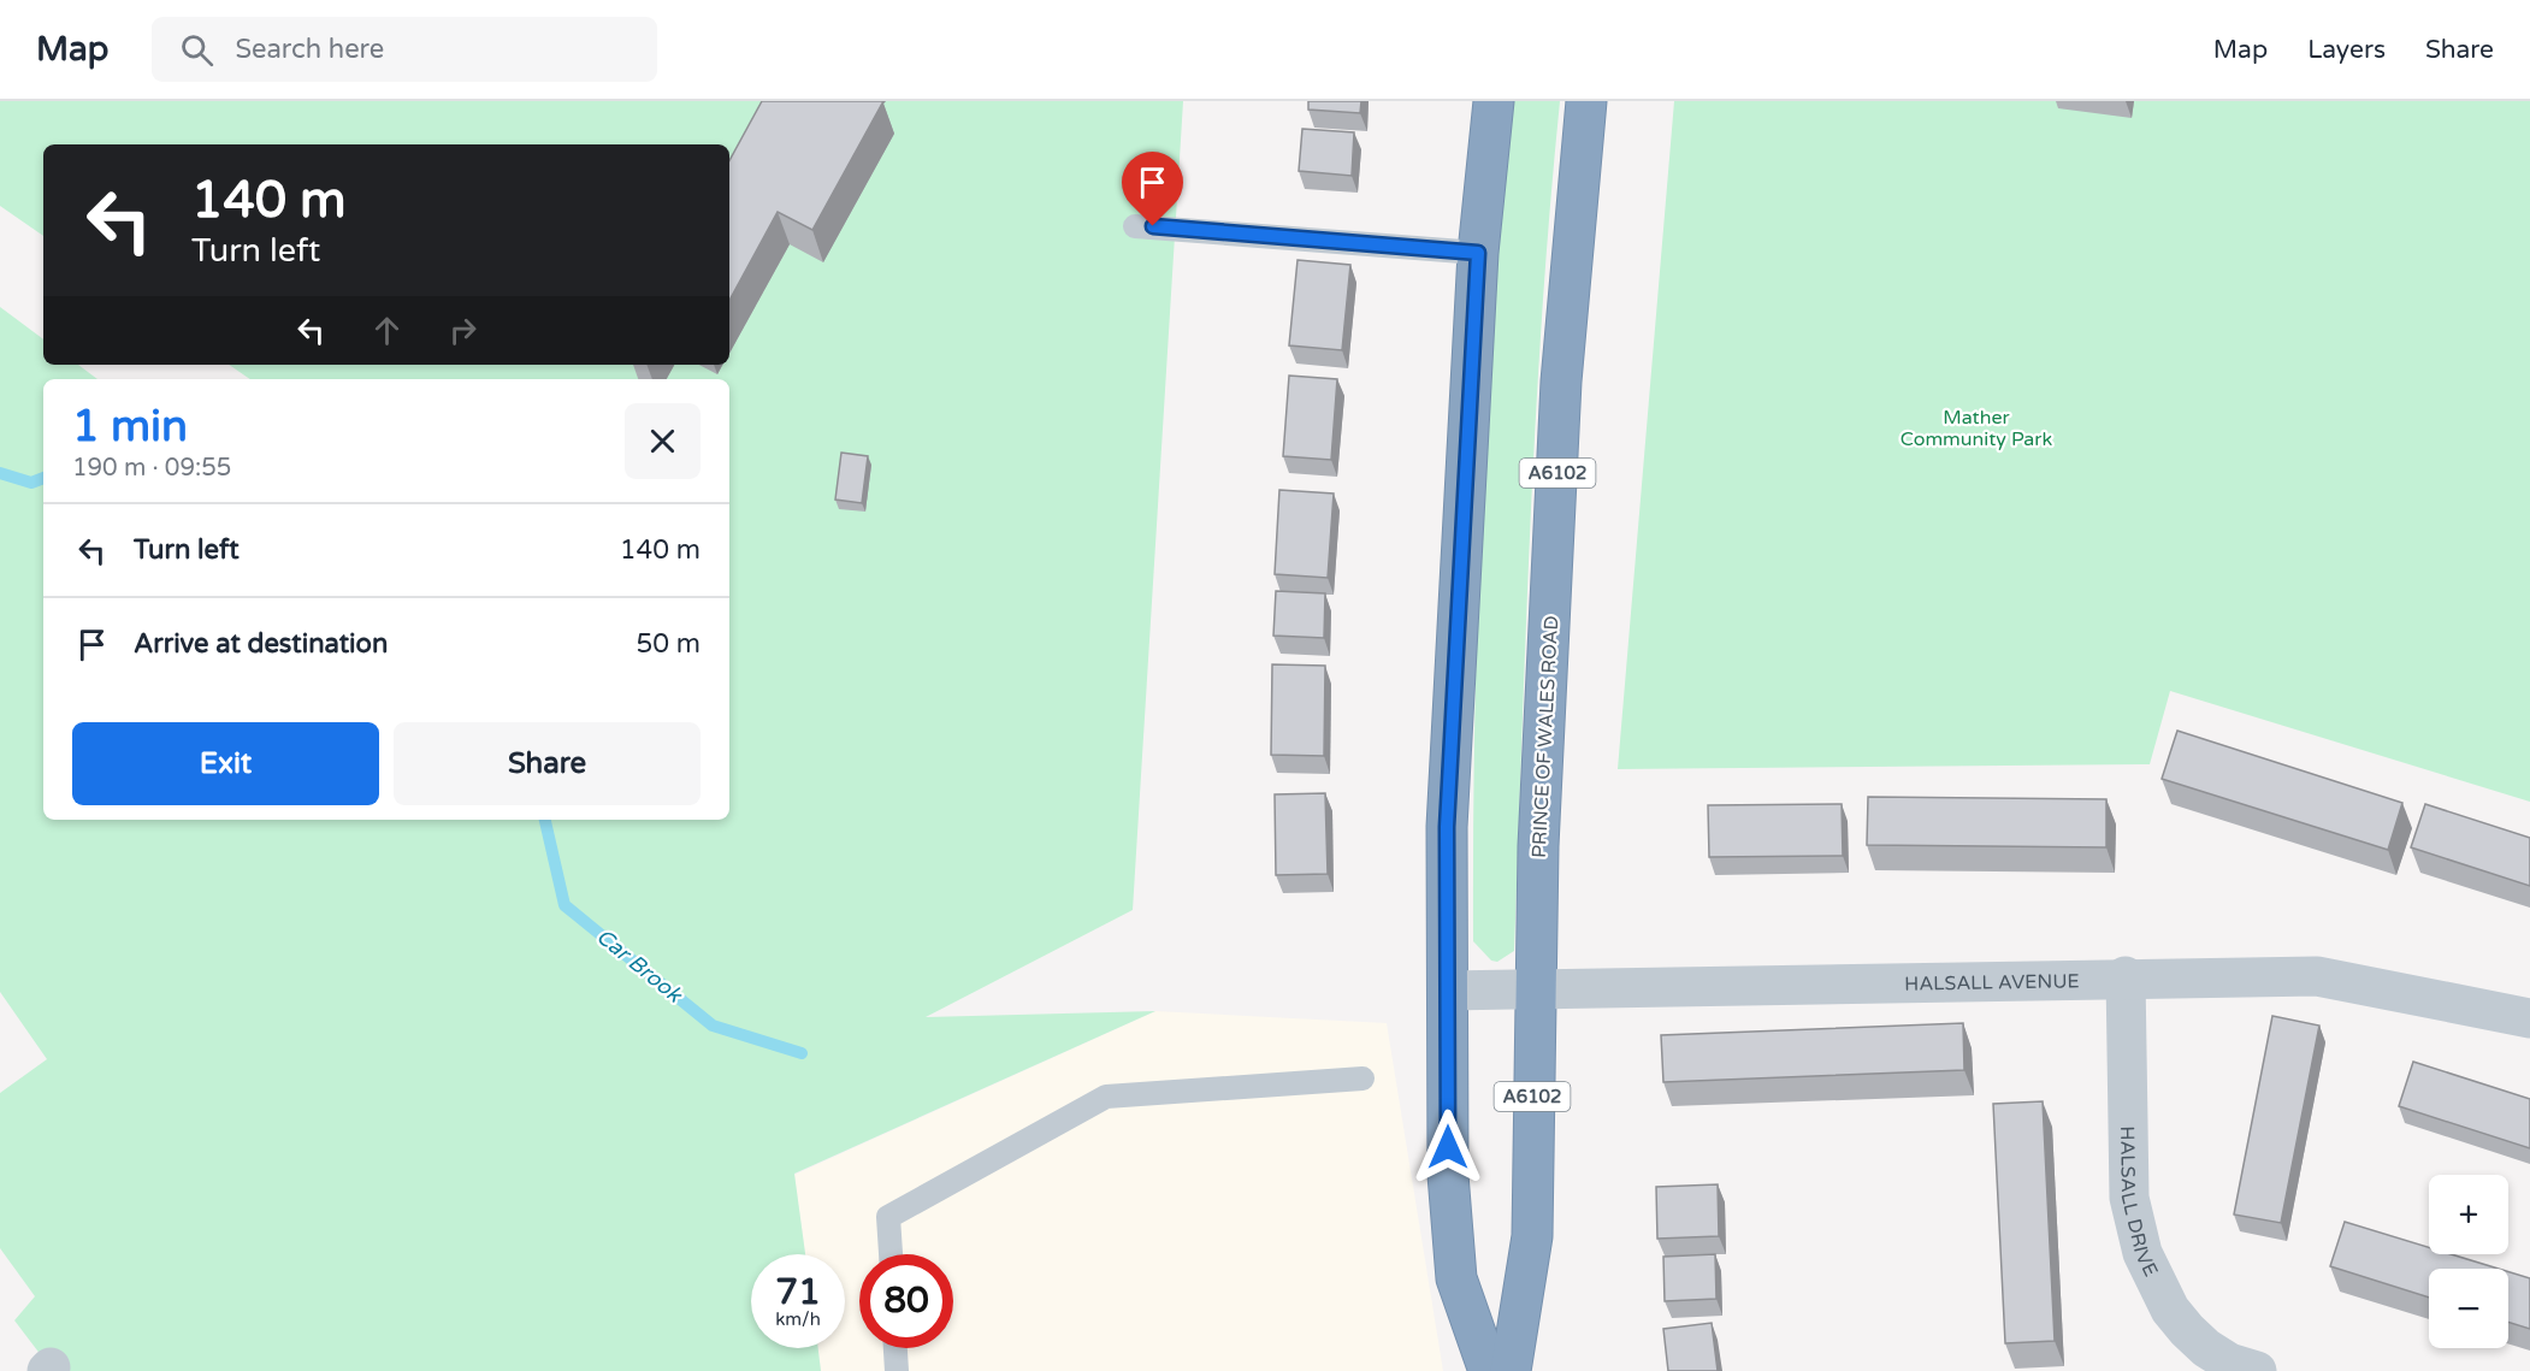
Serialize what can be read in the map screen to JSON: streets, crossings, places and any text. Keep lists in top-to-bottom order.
{
  "streets": {
    "highway": ["A6102", "PRINCE OF WALES ROAD"],
    "street": ["HALSALL AVENUE", "HALSALL DRIVE"]
  },
  "crossings": [
    ["PRINCE OF WALES ROAD", "HALSALL AVENUE"],
    ["HALSALL AVENUE", "HALSALL DRIVE"]
  ],
  "water": ["Car Brook"],
  "parks": ["Mather Community Park"],
  "page": {
    "header": "Map",
    "search": "Search here",
    "nav": ["Map", "Layers", "Share"],
    "turn": ["140 m", "Turn left"],
    "heading": ["1 min", "190 m · 09:55"],
    "list": [
      {
        "name": "Turn left",
        "value": "140 m"
      },
      {
        "name": "Arrive at destination",
        "value": "50 m"
      }
    ],
    "buttons": ["Exit", "Share"],
    "map_buttons": ["+", "−"],
    "speed": "71 km/h",
    "limit": "80"
  }
}
